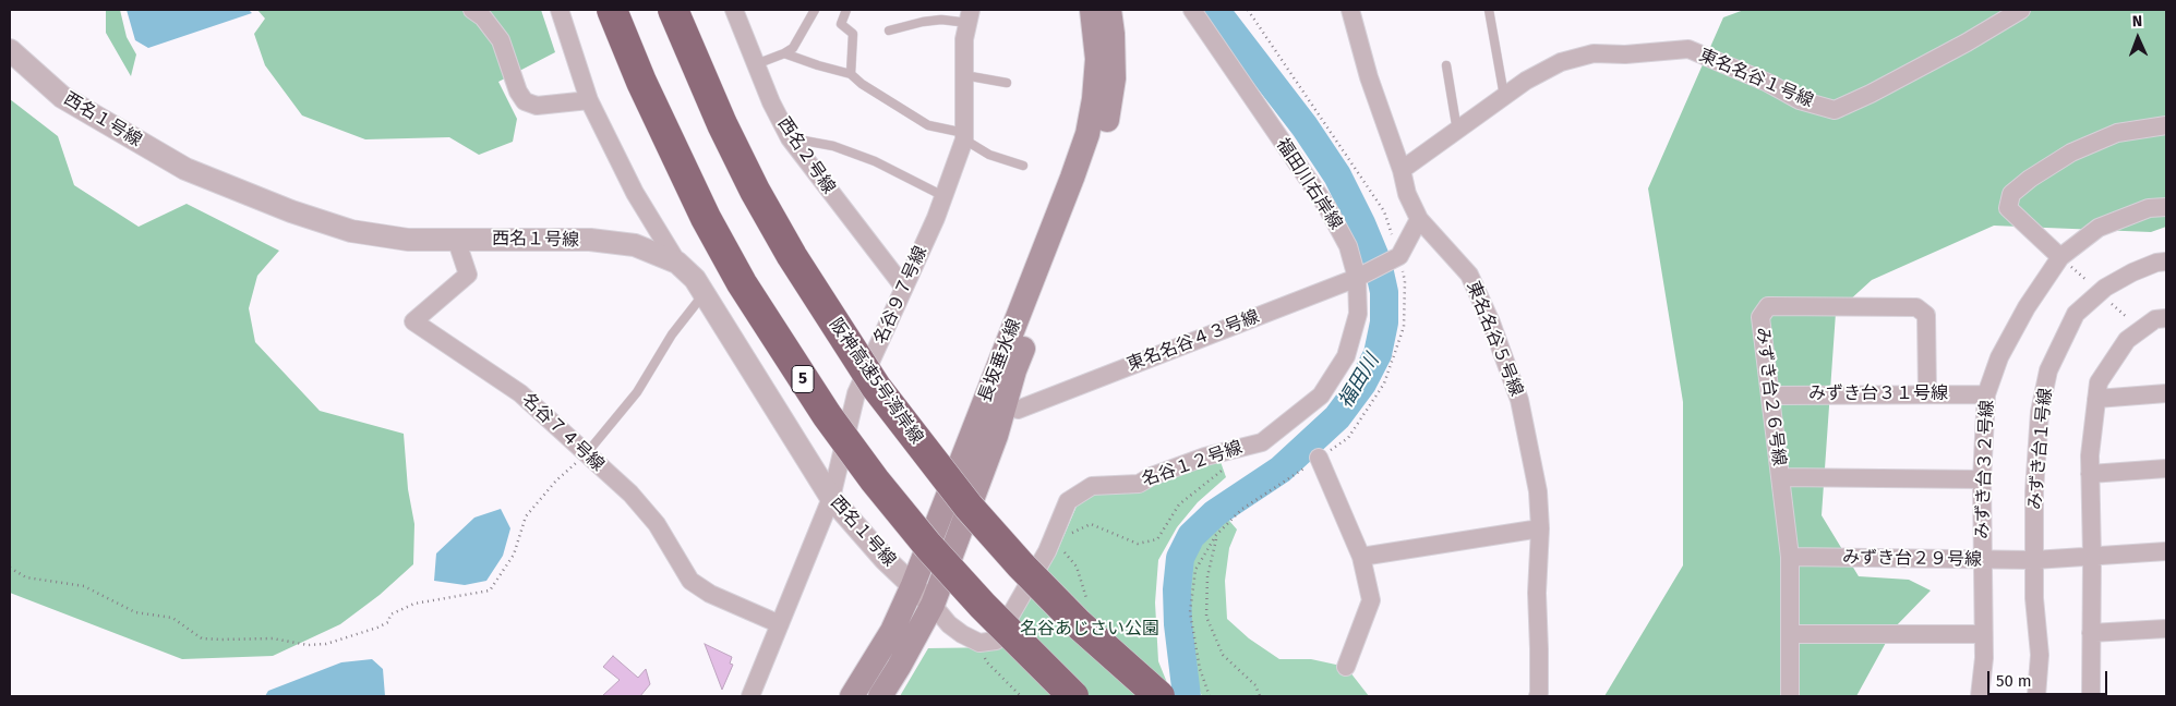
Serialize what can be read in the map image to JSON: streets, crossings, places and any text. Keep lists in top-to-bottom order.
{
  "streets": {
    "highway": ["5", "阪神高速5号湾岸線"],
    "main road": ["長坂垂水線"],
    "street": [
      "東名名谷１号線",
      "西名１号線",
      "西名２号線",
      "福田川右岸線",
      "名谷９７号線",
      "東名名谷５号線",
      "東名名谷４３号線",
      "みずき台３１号線",
      "みずき台２６号線",
      "名谷７４号線",
      "みずき台１号線",
      "名谷１２号線",
      "みずき台３２号線",
      "みずき台２９号線"
    ]
  },
  "crossings": [
    ["東名名谷１号線", "東名名谷５号線"],
    ["西名１号線", "名谷９７号線"],
    ["西名１号線", "長坂垂水線"],
    ["西名１号線", "名谷７４号線"],
    ["西名２号線", "名谷９７号線"],
    ["福田川右岸線", "東名名谷４３号線"],
    ["福田川右岸線", "名谷１２号線"],
    ["名谷９７号線", "名谷７４号線"],
    ["東名名谷４３号線", "長坂垂水線"],
    ["みずき台３１号線", "みずき台２６号線"],
    ["みずき台３１号線", "みずき台３２号線"],
    ["みずき台２６号線", "みずき台２９号線"],
    ["みずき台１号線", "みずき台２９号線"],
    ["みずき台３２号線", "みずき台２９号線"]
  ],
  "water": ["福田川"],
  "parks": ["名谷あじさい公園"],
  "scale_bar": "50 m",
  "north": "top"
}
